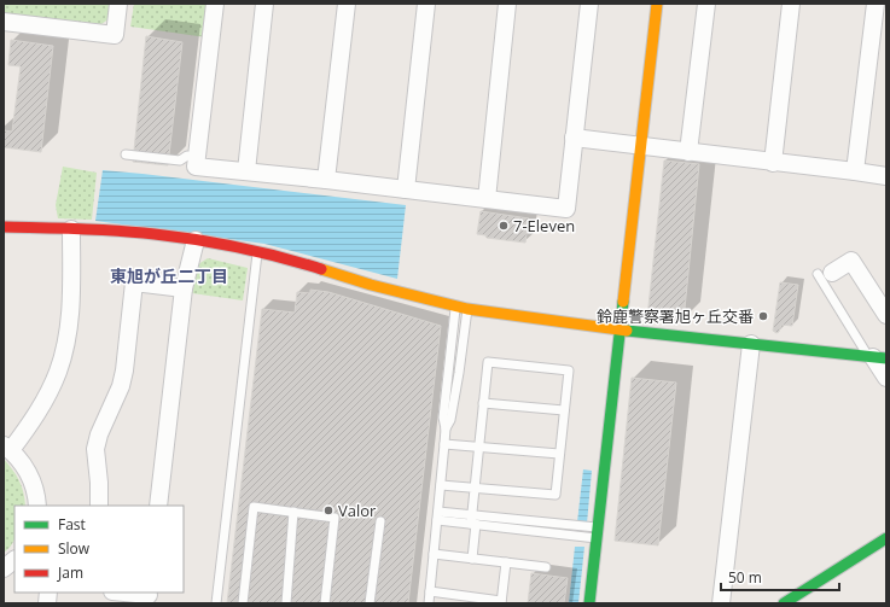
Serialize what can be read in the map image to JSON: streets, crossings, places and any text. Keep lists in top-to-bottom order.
{
  "districts": ["東旭が丘二丁目"],
  "places": ["7-Eleven", "鈴鹿警察署旭ヶ丘交番", "Valor"],
  "legend": ["Fast", "Slow", "Jam"],
  "scale_bar": "50 m"
}
